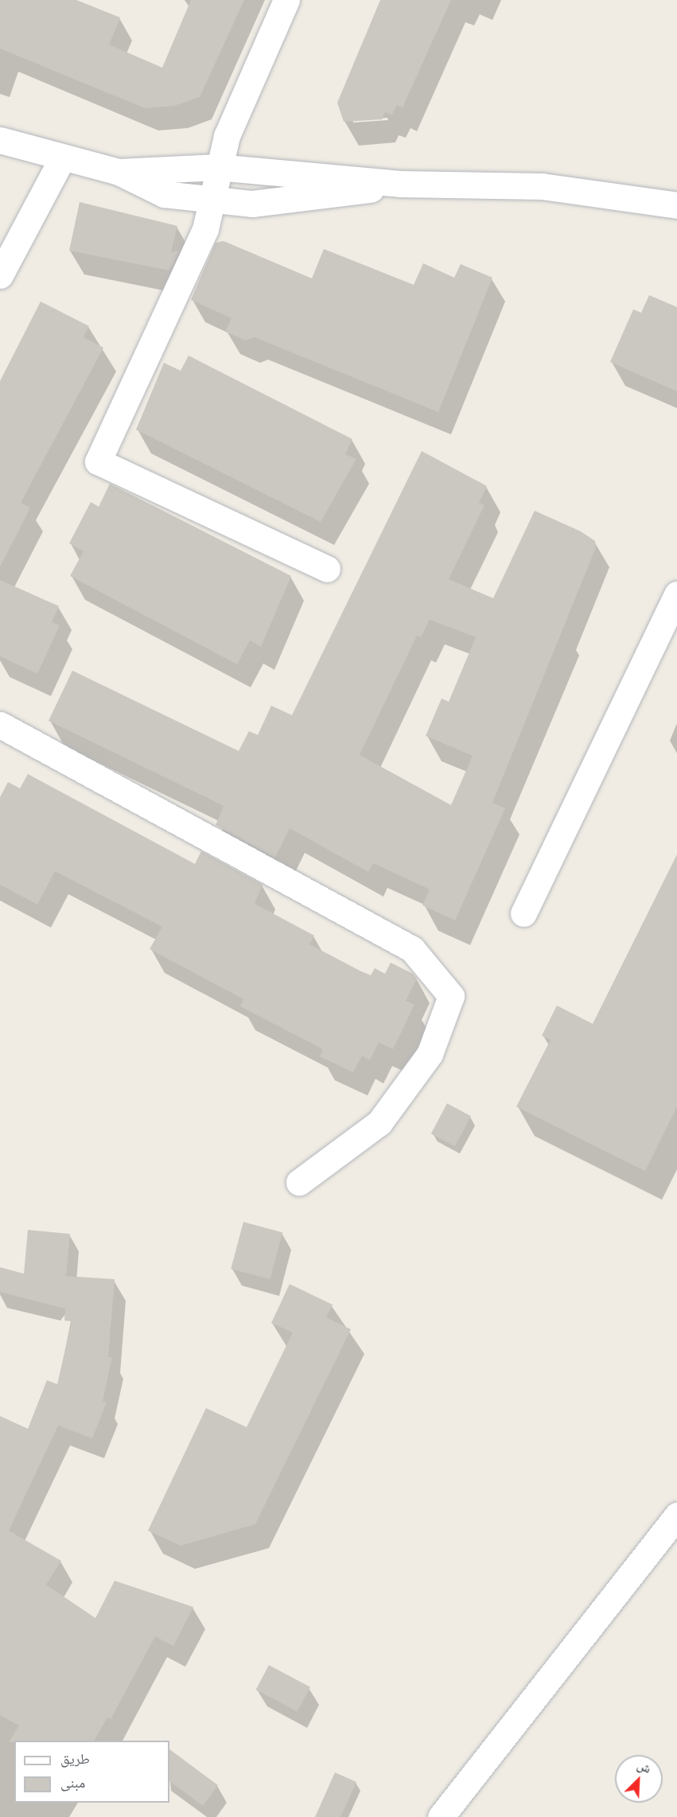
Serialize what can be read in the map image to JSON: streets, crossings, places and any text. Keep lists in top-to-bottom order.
{
  "legend": ["طريق", "مبنى"],
  "north": "top right"
}
